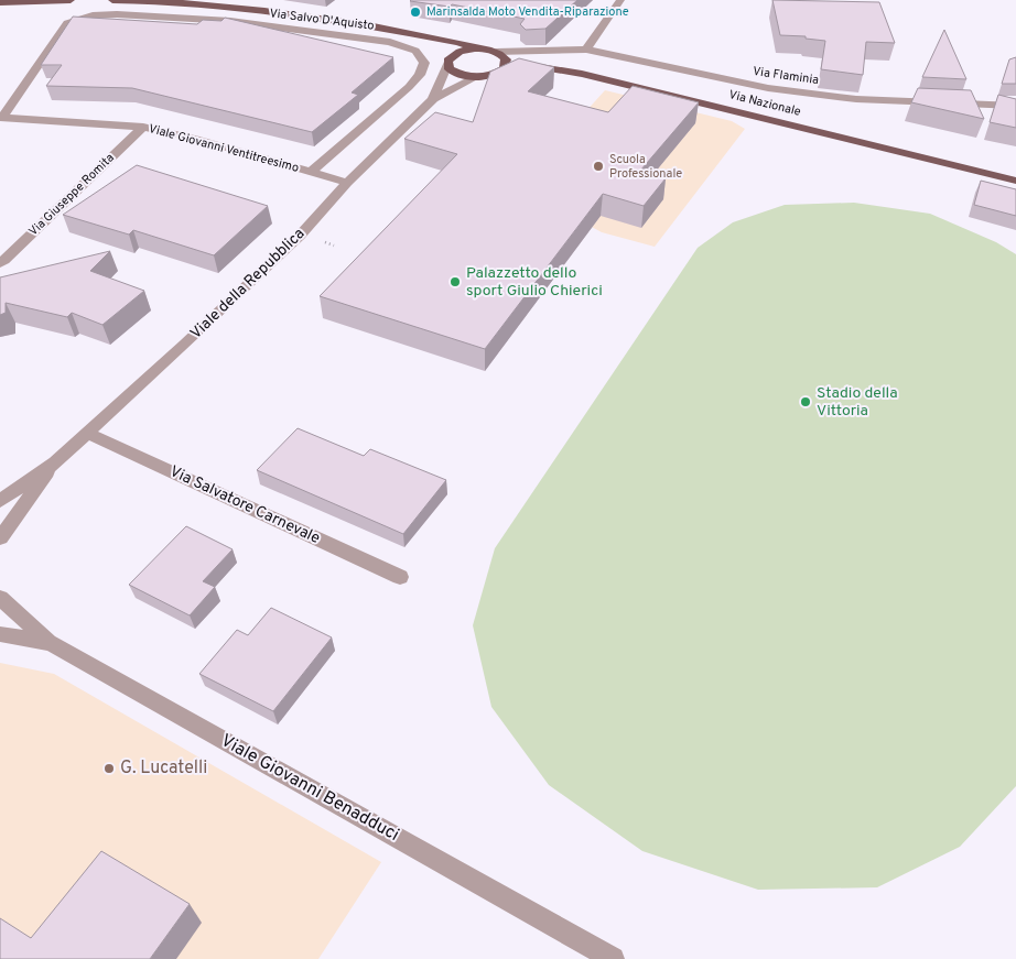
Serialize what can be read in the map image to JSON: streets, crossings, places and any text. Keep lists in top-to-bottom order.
{
  "streets": {
    "main road": ["Via Nazionale"],
    "street": [
      "Via Salvo D'Aquisto",
      "Via Flaminia",
      "Viale Giovanni Ventitreesimo",
      "Via Giuseppe Romita",
      "Viale della Repubblica",
      "Via Salvatore Carnevale",
      "Viale Giovanni Benadduci"
    ]
  },
  "crossings": [
    ["Via Salvo D'Aquisto", "Viale Giovanni Ventitreesimo"],
    ["Via Flaminia", "Via Nazionale"],
    ["Viale Giovanni Ventitreesimo", "Via Giuseppe Romita"],
    ["Viale Giovanni Ventitreesimo", "Viale della Repubblica"],
    ["Viale della Repubblica", "Via Salvatore Carnevale"]
  ],
  "places": [
    "Marinsalda Moto Vendita-Riparazione",
    "Scuola Professionale",
    "Palazzetto dello sport Giulio Chierici",
    "Stadio della Vittoria",
    "G. Lucatelli"
  ]
}
